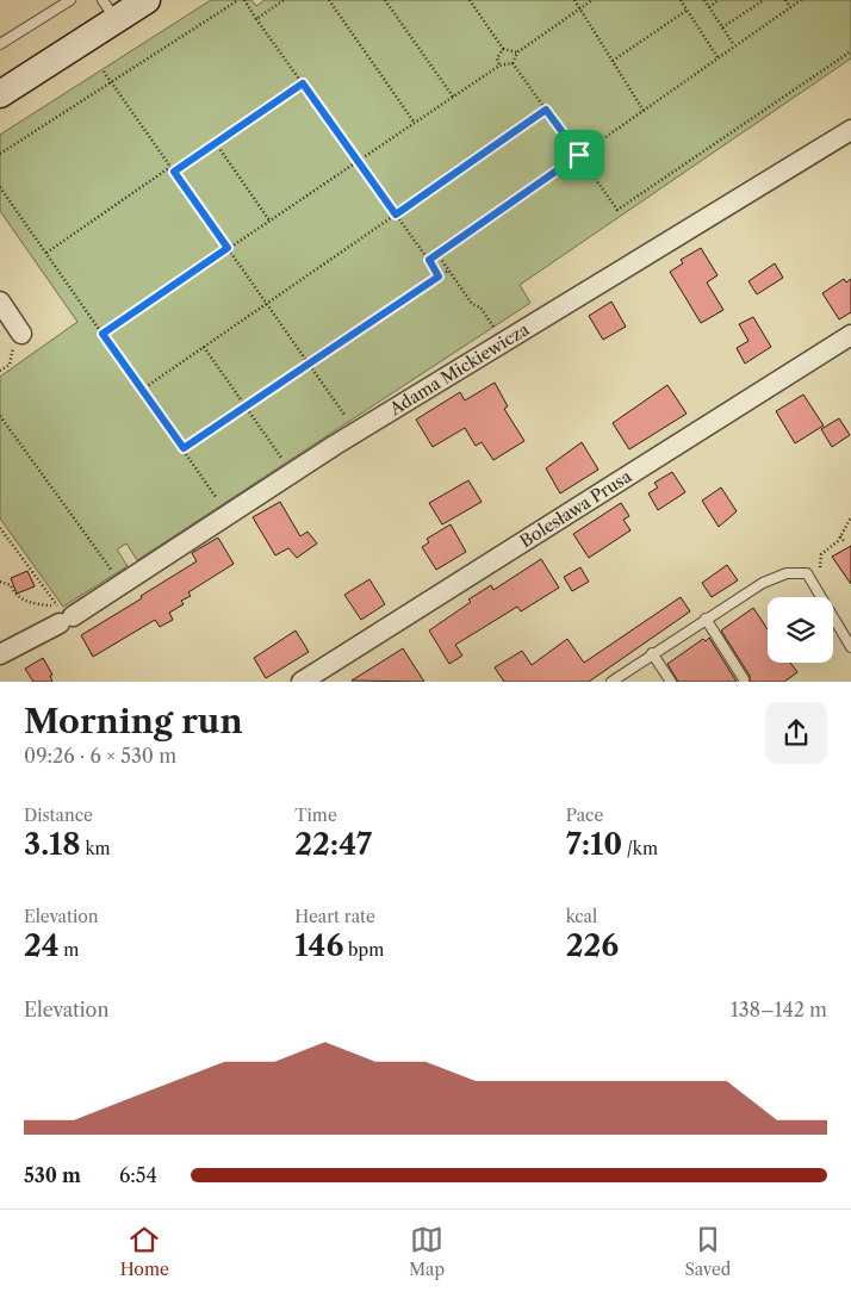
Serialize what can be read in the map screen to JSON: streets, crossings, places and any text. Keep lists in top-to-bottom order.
{
  "streets": {
    "street": ["Adama Mickiewicza", "Bolesława Prusa"]
  },
  "page": {
    "heading": ["Morning run", "09:26 · 6 × 530 m"],
    "stats": [
      ["Distance", "3.18 km"],
      ["Time", "22:47"],
      ["Pace", "7:10 /km"],
      ["Elevation", "24 m"],
      ["Heart rate", "146 bpm"],
      ["kcal", "226"]
    ],
    "chart": ["Elevation", "138–142 m"],
    "list": [
      {
        "name": "530 m",
        "note": "6:54"
      }
    ],
    "tabs": ["Home", "Map", "Saved"]
  }
}
